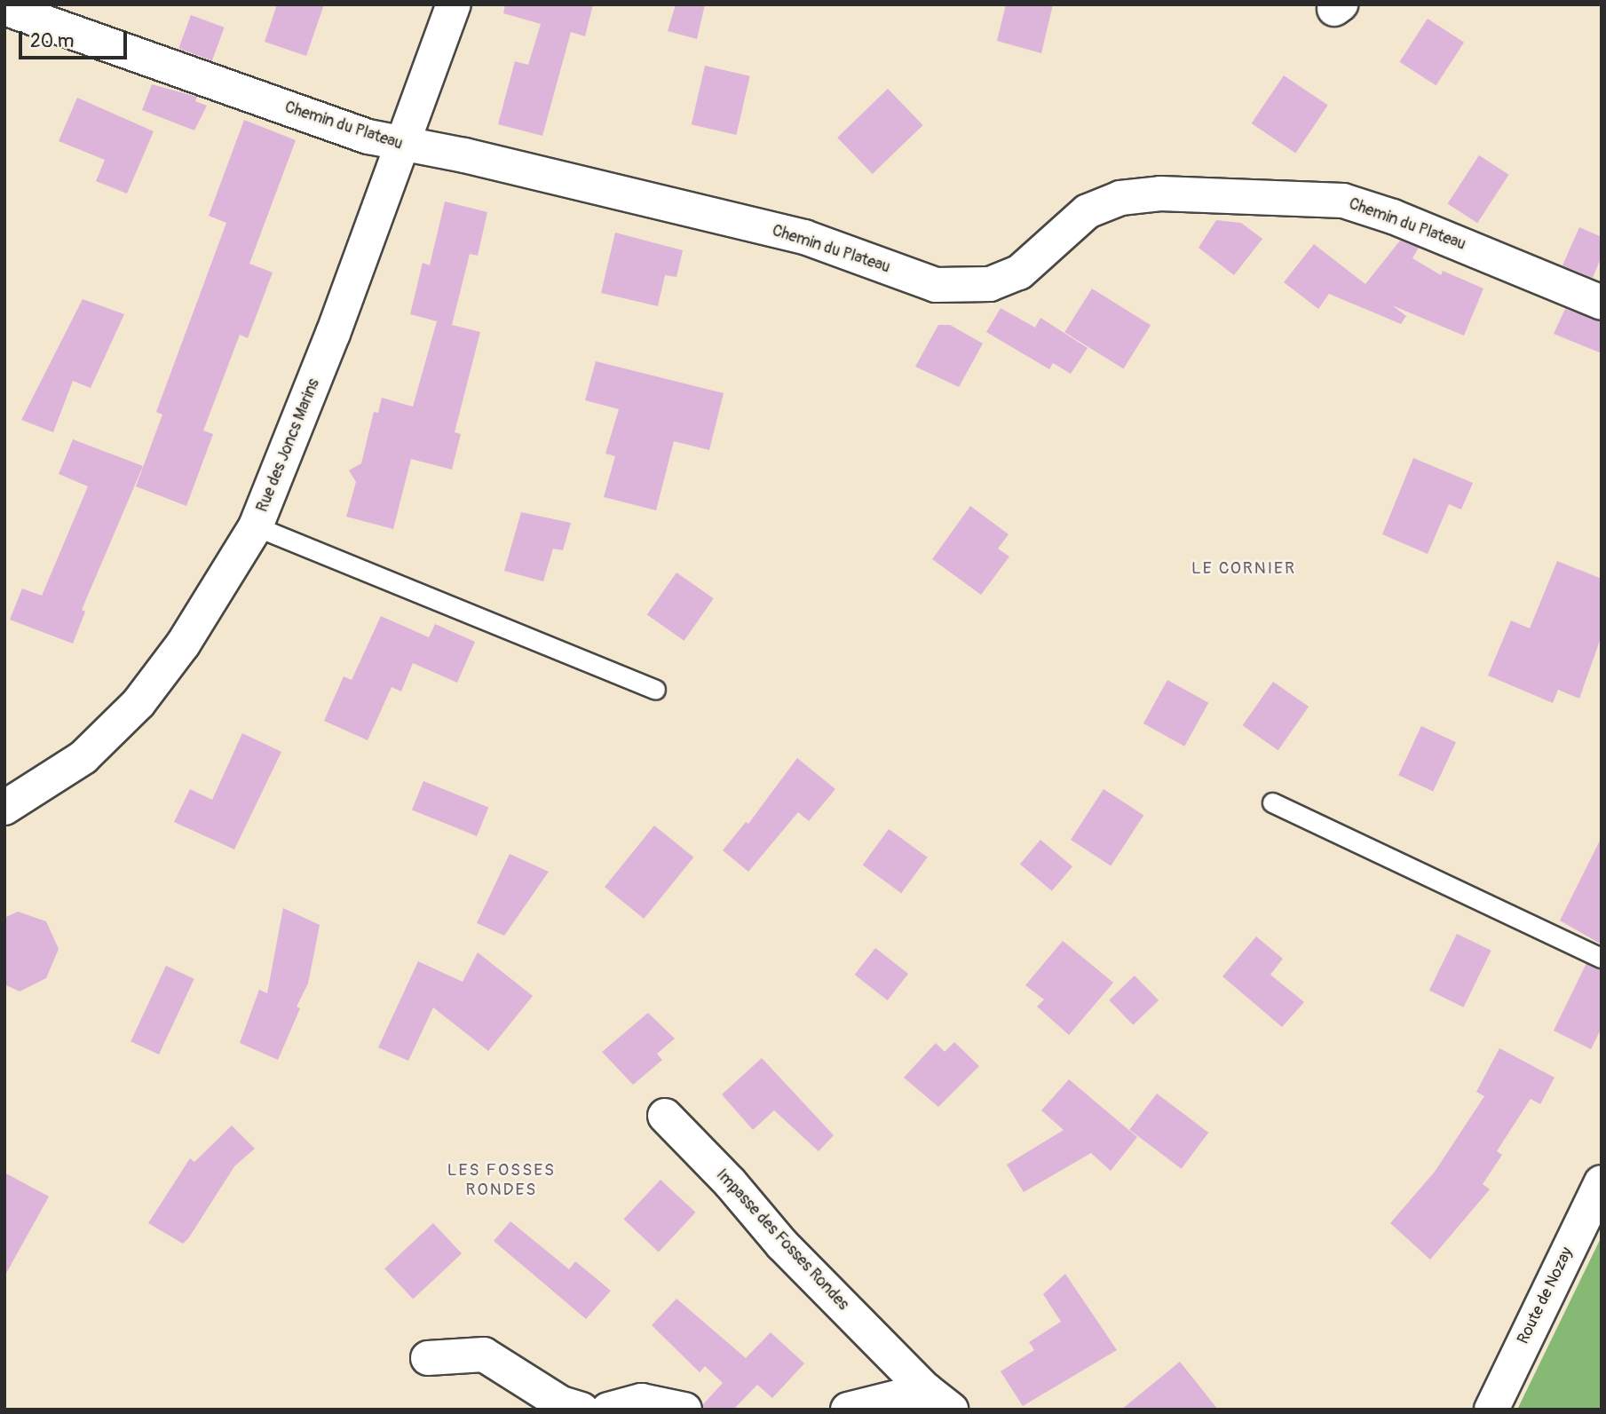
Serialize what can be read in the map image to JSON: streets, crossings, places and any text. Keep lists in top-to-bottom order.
{
  "streets": {
    "street": [
      "Chemin du Plateau",
      "Rue des Joncs Marins",
      "Impasse des Fosses Rondes",
      "Route de Nozay"
    ]
  },
  "crossings": [
    ["Chemin du Plateau", "Rue des Joncs Marins"]
  ],
  "districts": ["LE CORNIER", "LES FOSSES RONDES"],
  "scale_bar": "20 m"
}
